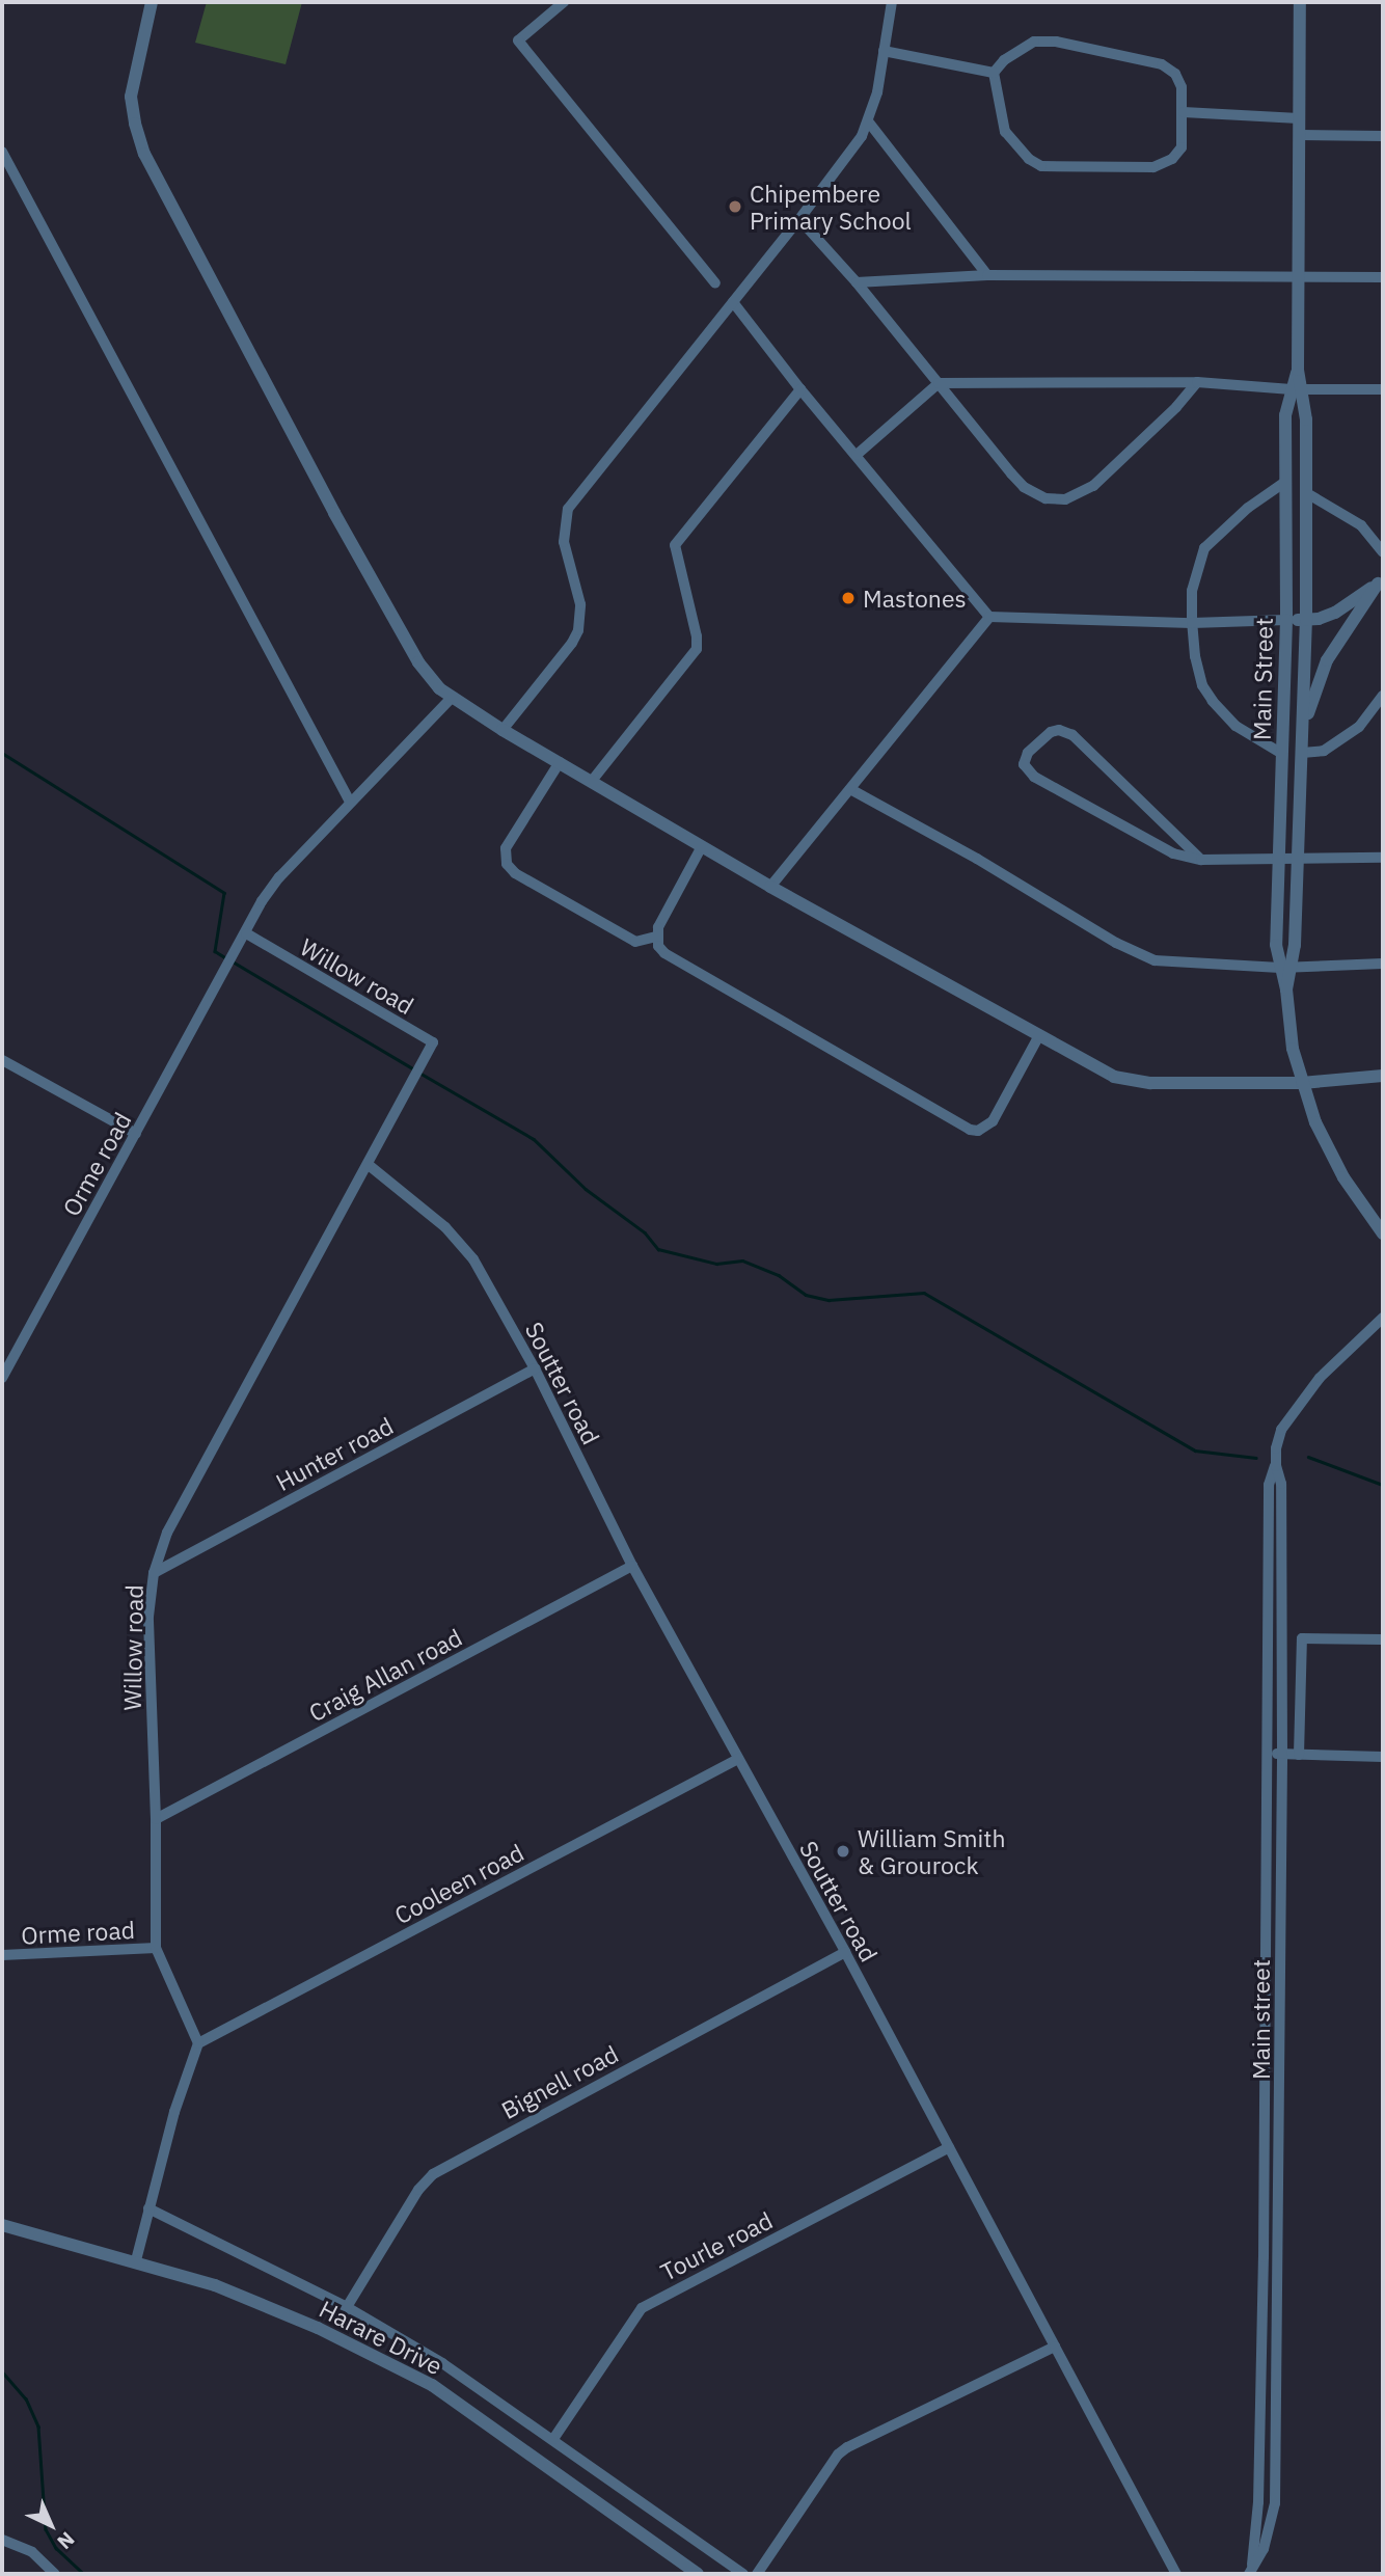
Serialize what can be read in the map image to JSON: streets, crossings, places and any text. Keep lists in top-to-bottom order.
{
  "streets": {
    "street": [
      "Main Street",
      "Willow road",
      "Orme road",
      "Soutter road",
      "Hunter road",
      "Craig Allan road",
      "Cooleen road",
      "Main street",
      "Bignell road",
      "Tourle road",
      "Harare Drive"
    ]
  },
  "crossings": [
    ["Willow road", "Orme road"],
    ["Willow road", "Soutter road"],
    ["Willow road", "Hunter road"],
    ["Willow road", "Craig Allan road"],
    ["Willow road", "Cooleen road"],
    ["Soutter road", "Hunter road"],
    ["Soutter road", "Craig Allan road"],
    ["Soutter road", "Cooleen road"],
    ["Soutter road", "Bignell road"],
    ["Soutter road", "Tourle road"]
  ],
  "places": ["Chipembere Primary School", "Mastones", "William Smith & Grourock"],
  "north": "bottom right"
}
